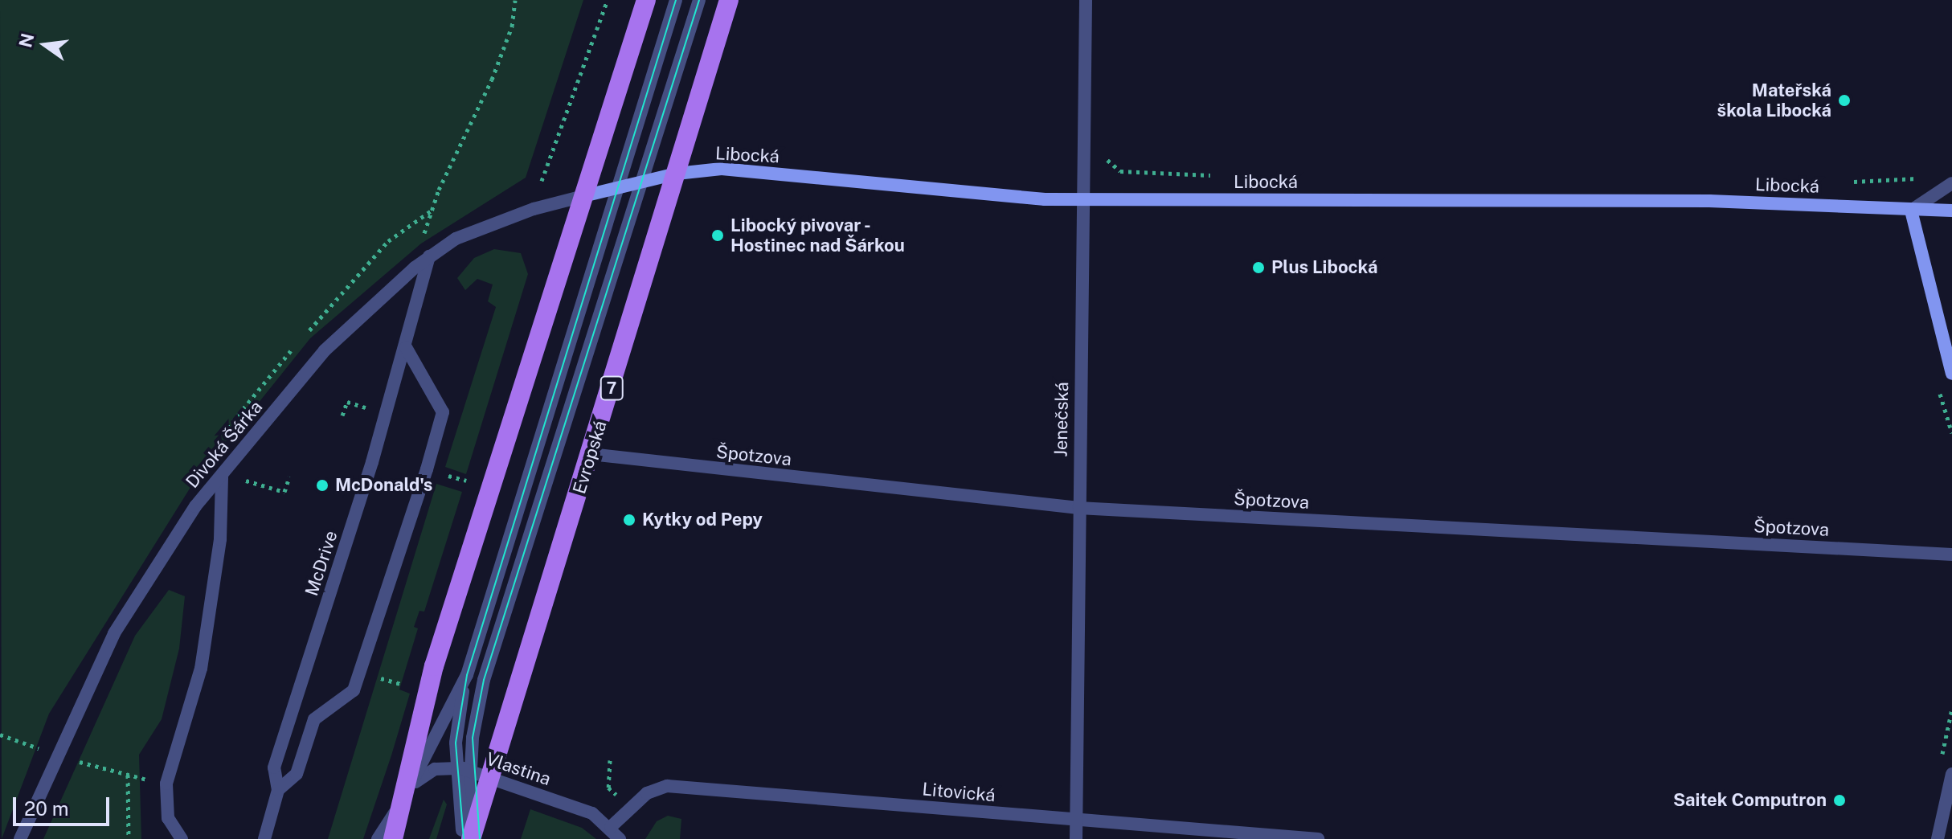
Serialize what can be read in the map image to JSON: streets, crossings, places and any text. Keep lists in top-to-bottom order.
{
  "streets": {
    "main road": ["7", "Evropská"],
    "street": [
      "Libocká",
      "Jenečská",
      "Divoká Šárka",
      "Špotzova",
      "McDrive",
      "Vlastina",
      "Litovická"
    ]
  },
  "crossings": [
    ["Libocká", "Jenečská"],
    ["Libocká", "Divoká Šárka"],
    ["Libocká", "Evropská"],
    ["Jenečská", "Špotzova"],
    ["Jenečská", "Litovická"],
    ["Divoká Šárka", "McDrive"],
    ["Špotzova", "Evropská"],
    ["Evropská", "Vlastina"],
    ["Vlastina", "Litovická"]
  ],
  "places": [
    "Mateřská škola Libocká",
    "Libocký pivovar - Hostinec nad Šárkou",
    "Plus Libocká",
    "McDonald's",
    "Kytky od Pepy",
    "Saitek Computron"
  ],
  "scale_bar": "20 m",
  "north": "left"
}
